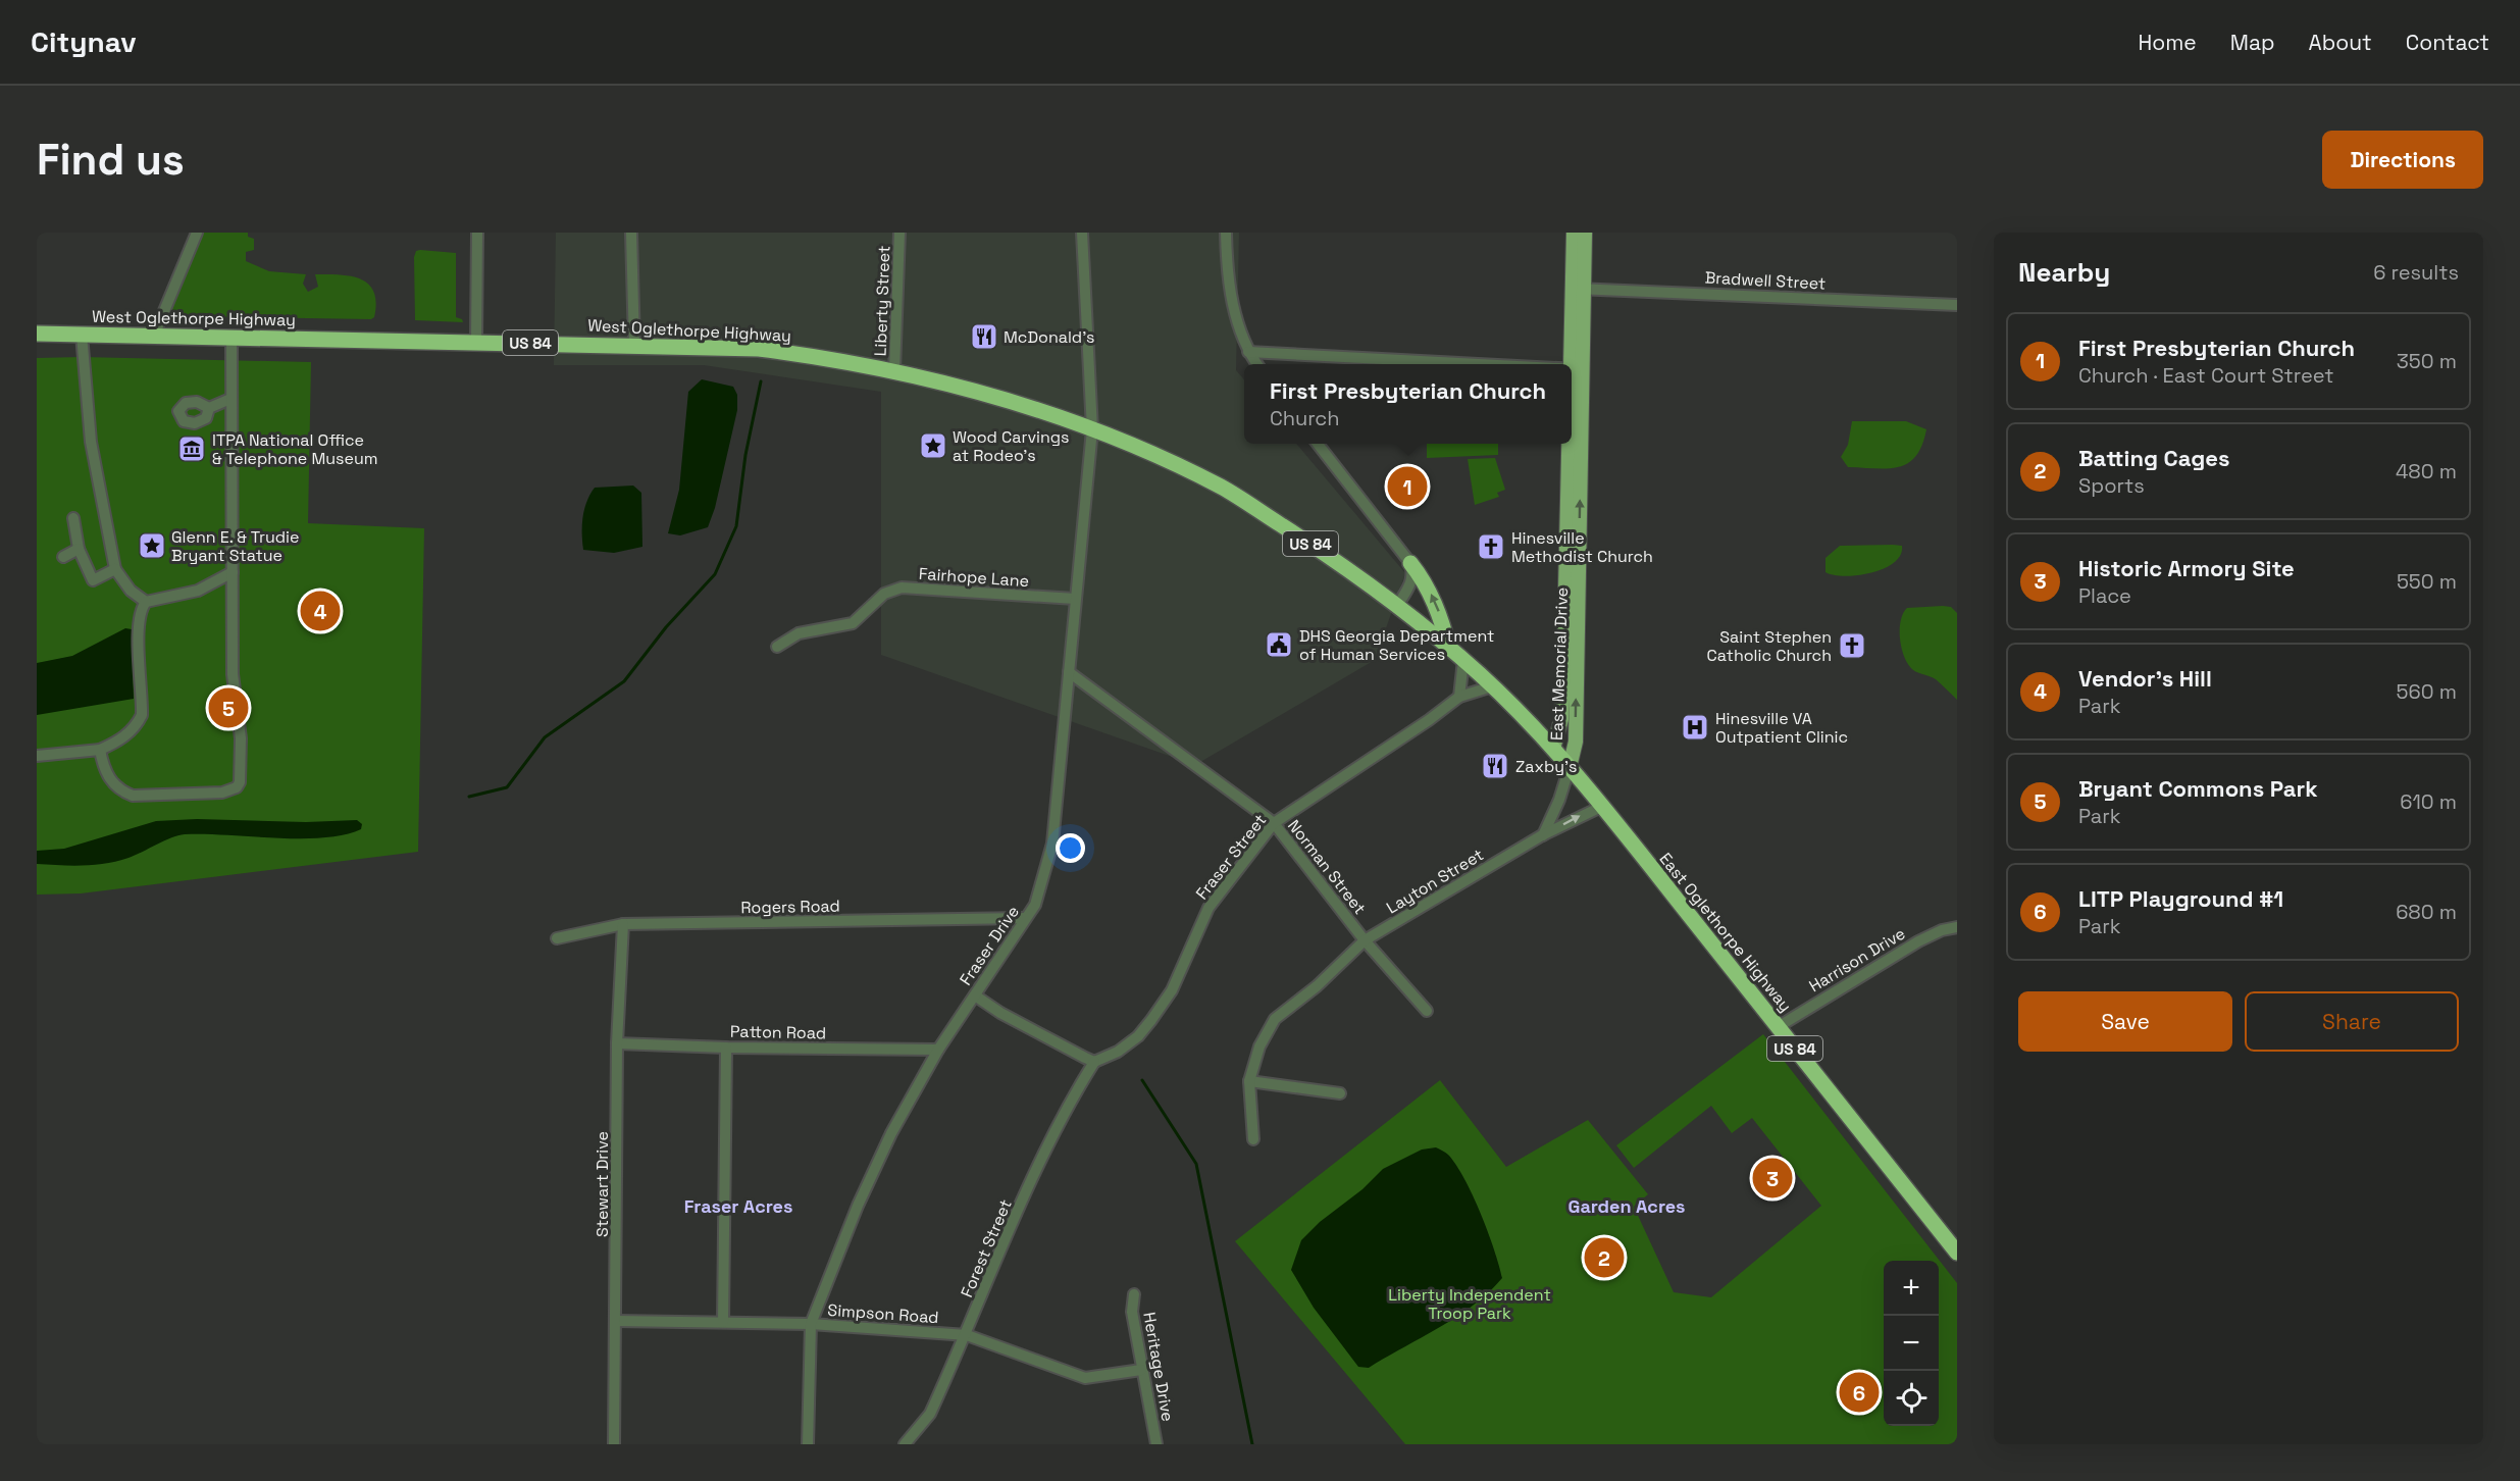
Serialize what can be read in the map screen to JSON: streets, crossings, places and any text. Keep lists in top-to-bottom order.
{
  "streets": {
    "highway": ["West Oglethorpe Highway", "US 84", "East Oglethorpe Highway"],
    "main road": ["East Memorial Drive"],
    "street": [
      "Bradwell Street",
      "Liberty Street",
      "Fairhope Lane",
      "Fraser Street",
      "Norman Street",
      "Layton Street",
      "Rogers Road",
      "Fraser Drive",
      "Harrison Drive",
      "Patton Road",
      "Stewart Drive",
      "Forest Street",
      "Simpson Road",
      "Heritage Drive"
    ]
  },
  "crossings": [
    ["Bradwell Street", "East Memorial Drive"],
    ["Liberty Street", "West Oglethorpe Highway"],
    ["West Oglethorpe Highway", "East Oglethorpe Highway"],
    ["West Oglethorpe Highway", "Fraser Drive"],
    ["Fairhope Lane", "Fraser Drive"],
    ["East Memorial Drive", "East Oglethorpe Highway"],
    ["Fraser Street", "Norman Street"],
    ["Fraser Street", "East Oglethorpe Highway"],
    ["Fraser Street", "Forest Street"],
    ["Norman Street", "Layton Street"],
    ["Norman Street", "Fraser Drive"],
    ["Layton Street", "East Oglethorpe Highway"],
    ["Rogers Road", "Fraser Drive"],
    ["Rogers Road", "Stewart Drive"],
    ["East Oglethorpe Highway", "Harrison Drive"],
    ["Fraser Drive", "Patton Road"],
    ["Fraser Drive", "Simpson Road"],
    ["Patton Road", "Stewart Drive"],
    ["Stewart Drive", "Simpson Road"],
    ["Forest Street", "Simpson Road"],
    ["Simpson Road", "Heritage Drive"]
  ],
  "districts": ["Fraser Acres", "Garden Acres"],
  "parks": ["Liberty Independent Troop Park"],
  "places": {
    "restaurant": ["McDonald's", "Zaxby's"],
    "place": ["Wood Carvings at Rodeo's", "Glenn E. & Trudie Bryant Statue"],
    "museum": ["ITPA National Office & Telephone Museum"],
    "church": ["Hinesville Methodist Church", "Saint Stephen Catholic Church"],
    "public building": ["DHS Georgia Department of Human Services"],
    "hospital": ["Hinesville VA Outpatient Clinic"]
  },
  "page": {
    "header": "Citynav",
    "nav": [
      "Home",
      "Map",
      "About",
      "Contact"
    ],
    "buttons": [
      "Directions",
      ["Save", "Share"]
    ],
    "title": "Find us",
    "heading": ["Nearby", "6 results"],
    "list": [
      {
        "mark": "1",
        "name": "First Presbyterian Church",
        "note": "Church · East Court Street",
        "value": "350 m"
      },
      {
        "mark": "2",
        "name": "Batting Cages",
        "note": "Sports",
        "value": "480 m"
      },
      {
        "mark": "3",
        "name": "Historic Armory Site",
        "note": "Place",
        "value": "550 m"
      },
      {
        "mark": "4",
        "name": "Vendor's Hill",
        "note": "Park",
        "value": "560 m"
      },
      {
        "mark": "5",
        "name": "Bryant Commons Park",
        "note": "Park",
        "value": "610 m"
      },
      {
        "mark": "6",
        "name": "LITP Playground #1",
        "note": "Park",
        "value": "680 m"
      }
    ],
    "popup": ["First Presbyterian Church", "Church"],
    "pins": [
      "1",
      "4",
      "5",
      "3",
      "2",
      "6"
    ],
    "map_buttons": ["+", "−"]
  }
}
